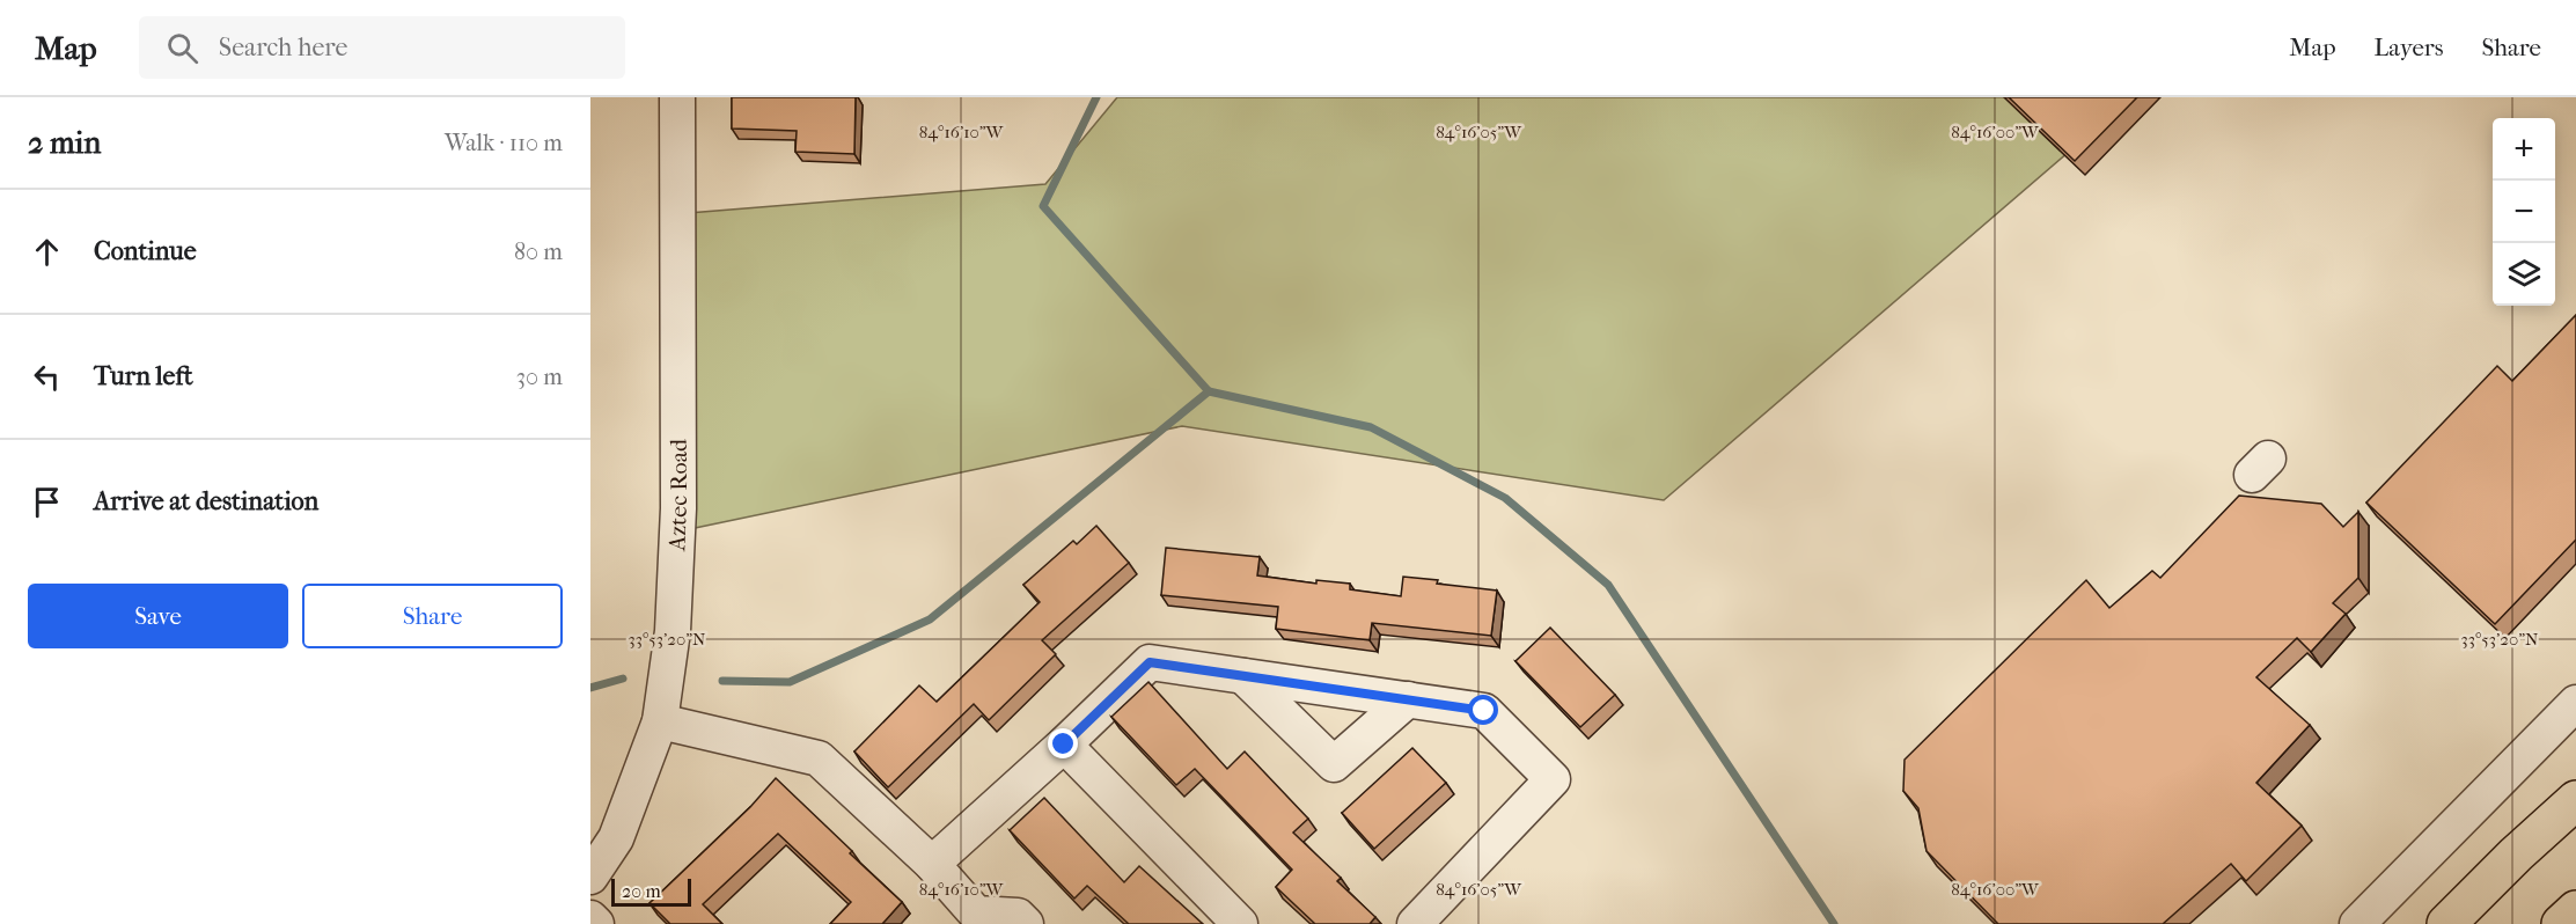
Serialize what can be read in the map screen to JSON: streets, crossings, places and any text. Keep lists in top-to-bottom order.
{
  "streets": {
    "street": ["Aztec Road"]
  },
  "scale_bar": "20 m",
  "page": {
    "header": "Map",
    "search": "Search here",
    "nav": ["Map", "Layers", "Share"],
    "heading": ["2 min", "Walk · 110 m"],
    "map_buttons": ["+", "−"],
    "list": [
      ["Continue", "80 m"],
      ["Turn left", "30 m"],
      "Arrive at destination"
    ],
    "buttons": ["Save", "Share"],
    "scale": "20 m"
  },
  "coordinates": [
    "84°16'10\"W",
    "84°16'05\"W",
    "84°16'00\"W",
    "33°53'20\"N"
  ]
}
